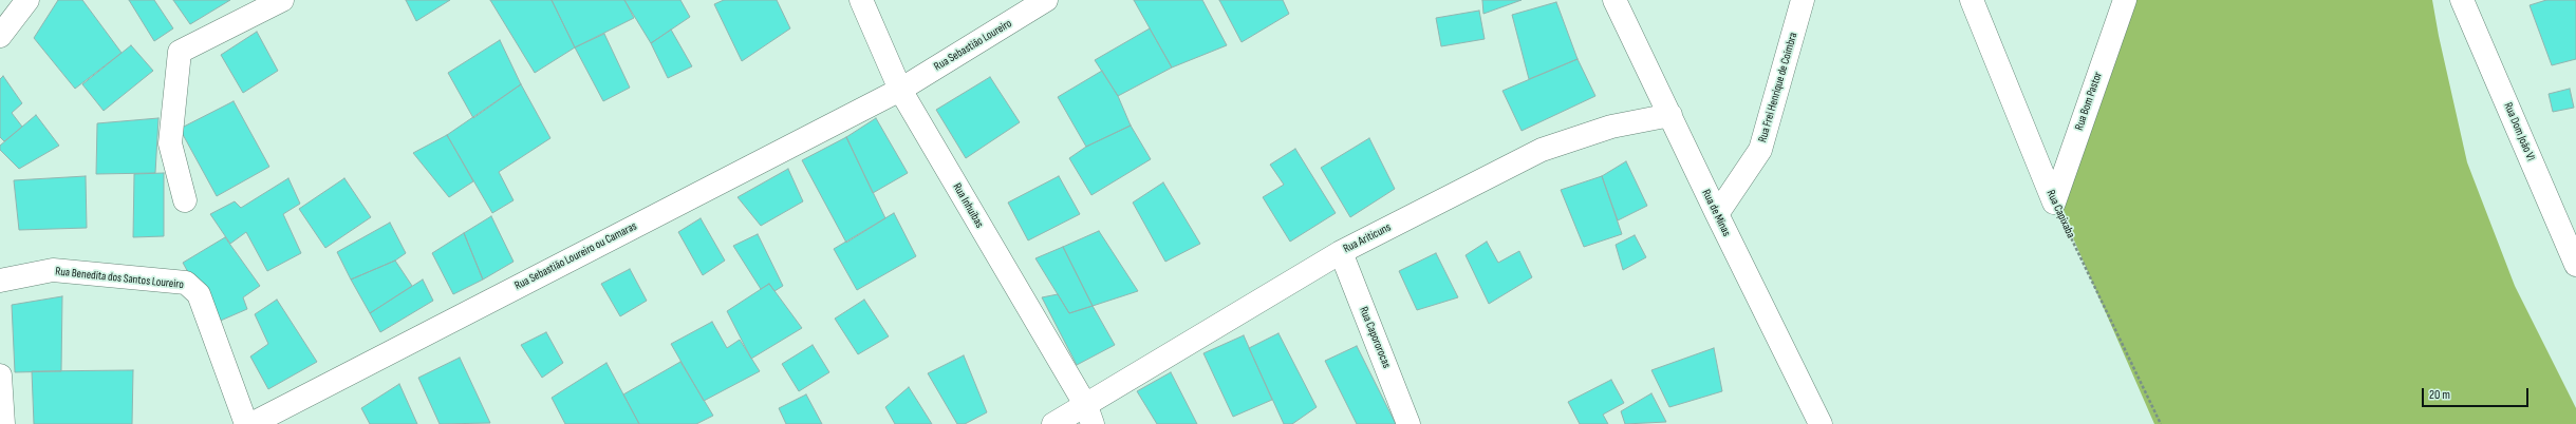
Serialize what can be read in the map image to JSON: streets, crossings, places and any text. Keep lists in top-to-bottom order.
{
  "streets": {
    "street": [
      "Rua Sebastião Loureiro",
      "Rua Frei Henrique de Coimbra",
      "Rua Bom Pastor",
      "Rua Dom João VI",
      "Rua Inhuibas",
      "Rua de Minas",
      "Rua Capixaba",
      "Rua Ariticuns",
      "Rua Sebastião Loureiro ou Camaras",
      "Rua Benedita dos Santos Loureiro",
      "Rua Capororocas"
    ]
  },
  "crossings": [
    ["Rua Sebastião Loureiro", "Rua Inhuibas"],
    ["Rua Sebastião Loureiro", "Rua Sebastião Loureiro ou Camaras"],
    ["Rua Frei Henrique de Coimbra", "Rua de Minas"],
    ["Rua Bom Pastor", "Rua Capixaba"],
    ["Rua Inhuibas", "Rua Ariticuns"],
    ["Rua Inhuibas", "Rua Sebastião Loureiro ou Camaras"],
    ["Rua de Minas", "Rua Ariticuns"],
    ["Rua Ariticuns", "Rua Capororocas"]
  ],
  "scale_bar": "20 m"
}
